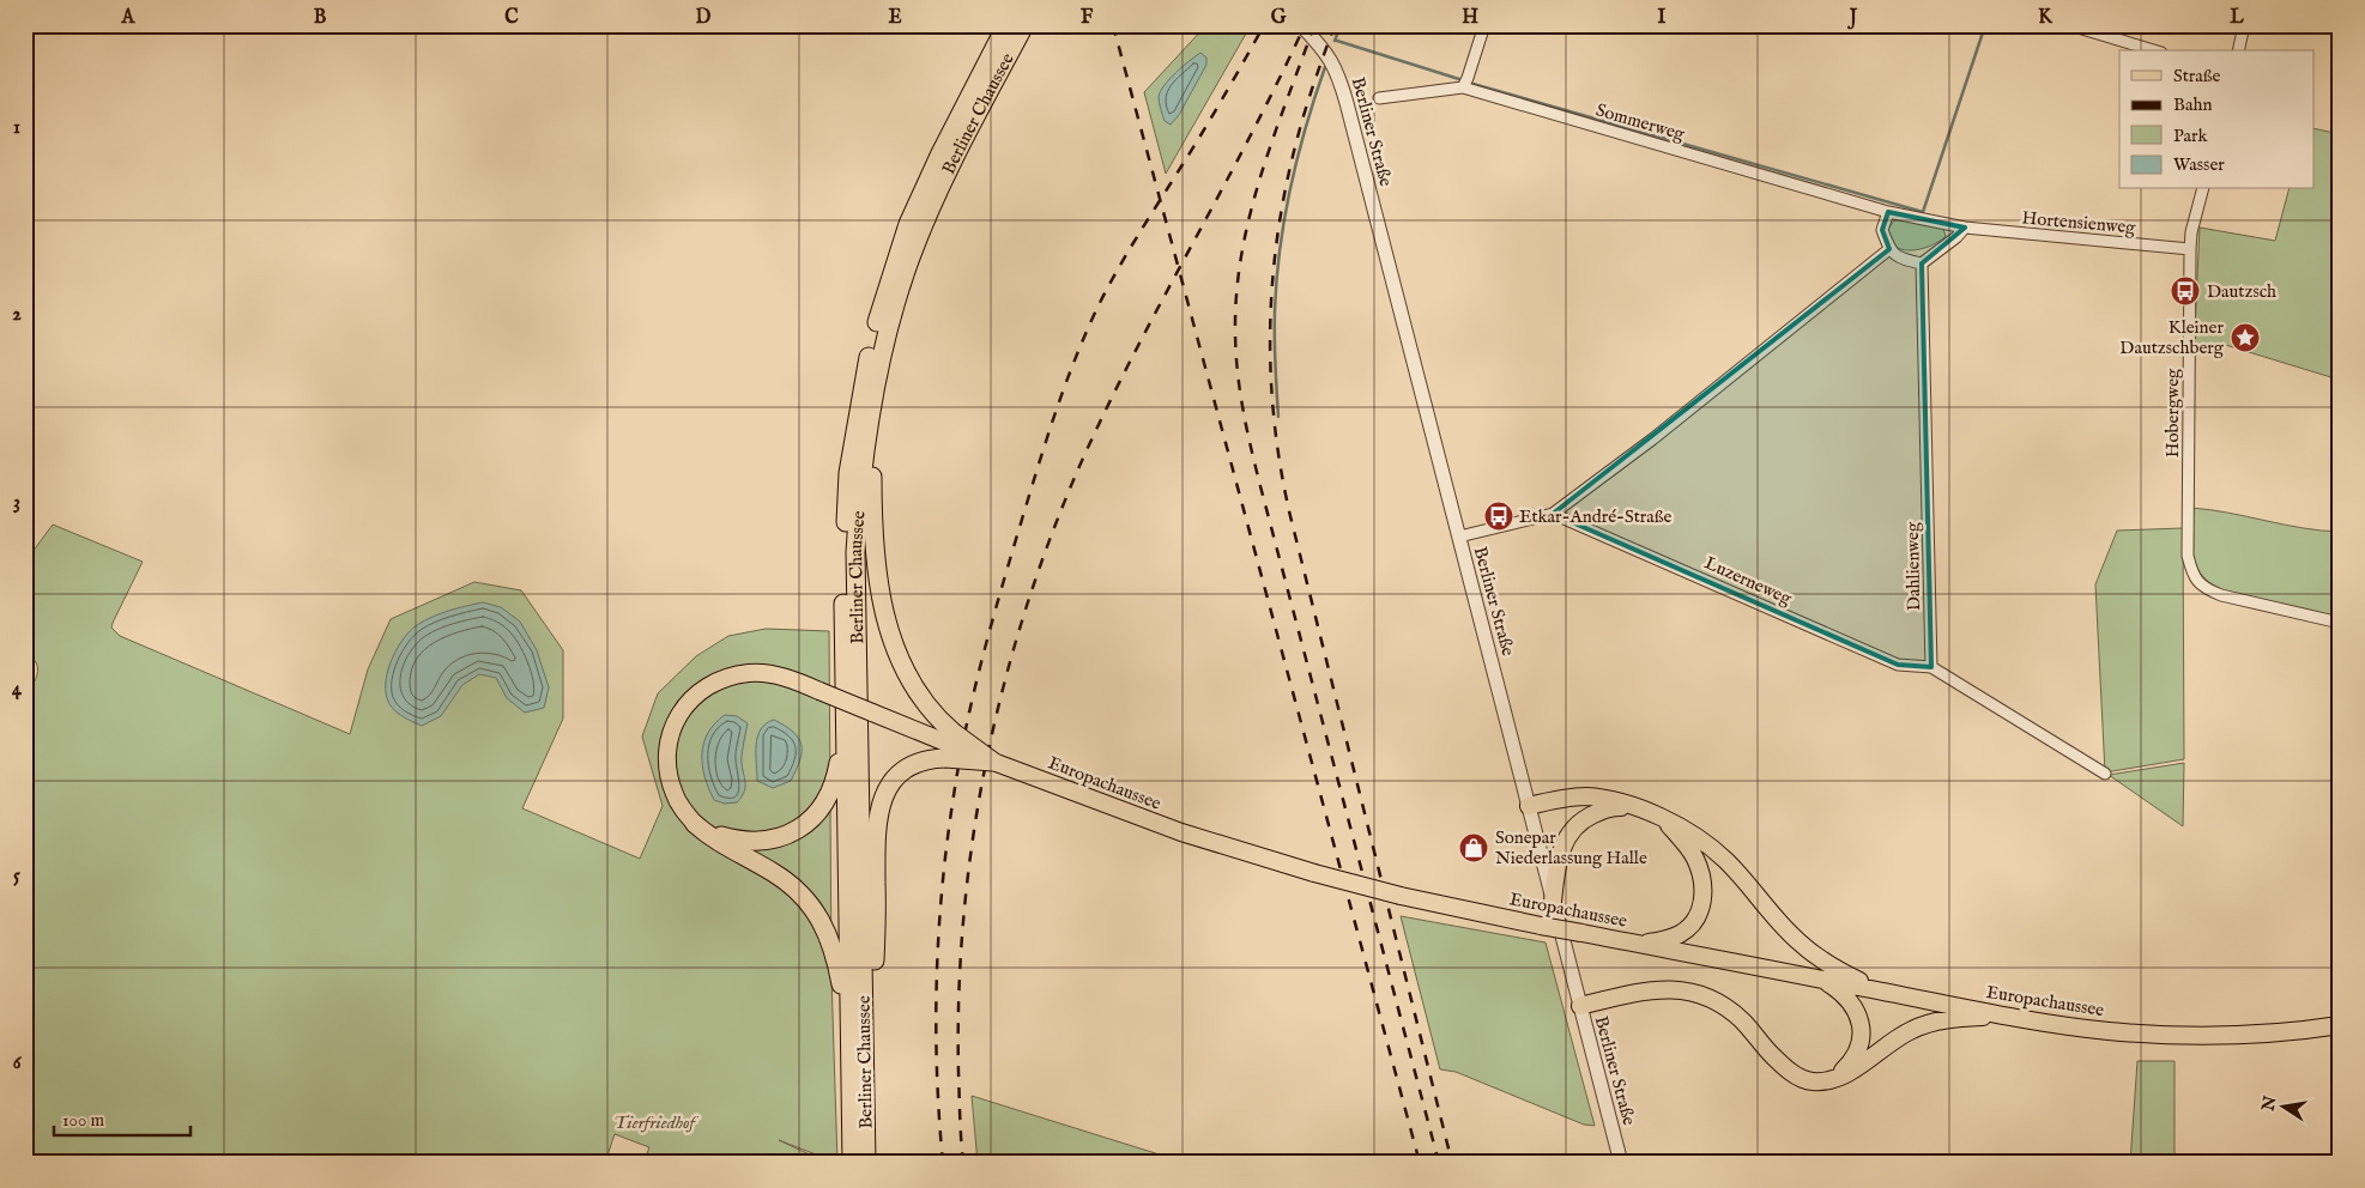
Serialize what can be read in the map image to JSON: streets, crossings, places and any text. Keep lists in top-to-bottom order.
{
  "streets": {
    "highway": ["Berliner Chaussee"],
    "main road": ["Europachaussee"],
    "street": [
      "Sommerweg",
      "Berliner Straße",
      "Hortensienweg",
      "Hobergweg",
      "Dahlienweg",
      "Luzerneweg"
    ]
  },
  "crossings": [
    ["Sommerweg", "Hortensienweg"],
    ["Hortensienweg", "Hobergweg"],
    ["Dahlienweg", "Luzerneweg"]
  ],
  "parks": ["Tierfriedhof"],
  "places": {
    "bus stop": ["Dautzsch", "Etkar-André-Straße"],
    "place": ["Kleiner Dautzschberg"],
    "shop": ["Sonepar Niederlassung Halle"]
  },
  "legend": [
    "Straße",
    "Bahn",
    "Park",
    "Wasser"
  ],
  "scale_bar": "100 m",
  "north": "left",
  "grid": {
    "columns": [
      "A",
      "B",
      "C",
      "D",
      "E",
      "F",
      "G",
      "H",
      "I",
      "J",
      "K",
      "L"
    ],
    "rows": [
      "1",
      "2",
      "3",
      "4",
      "5",
      "6"
    ]
  }
}
